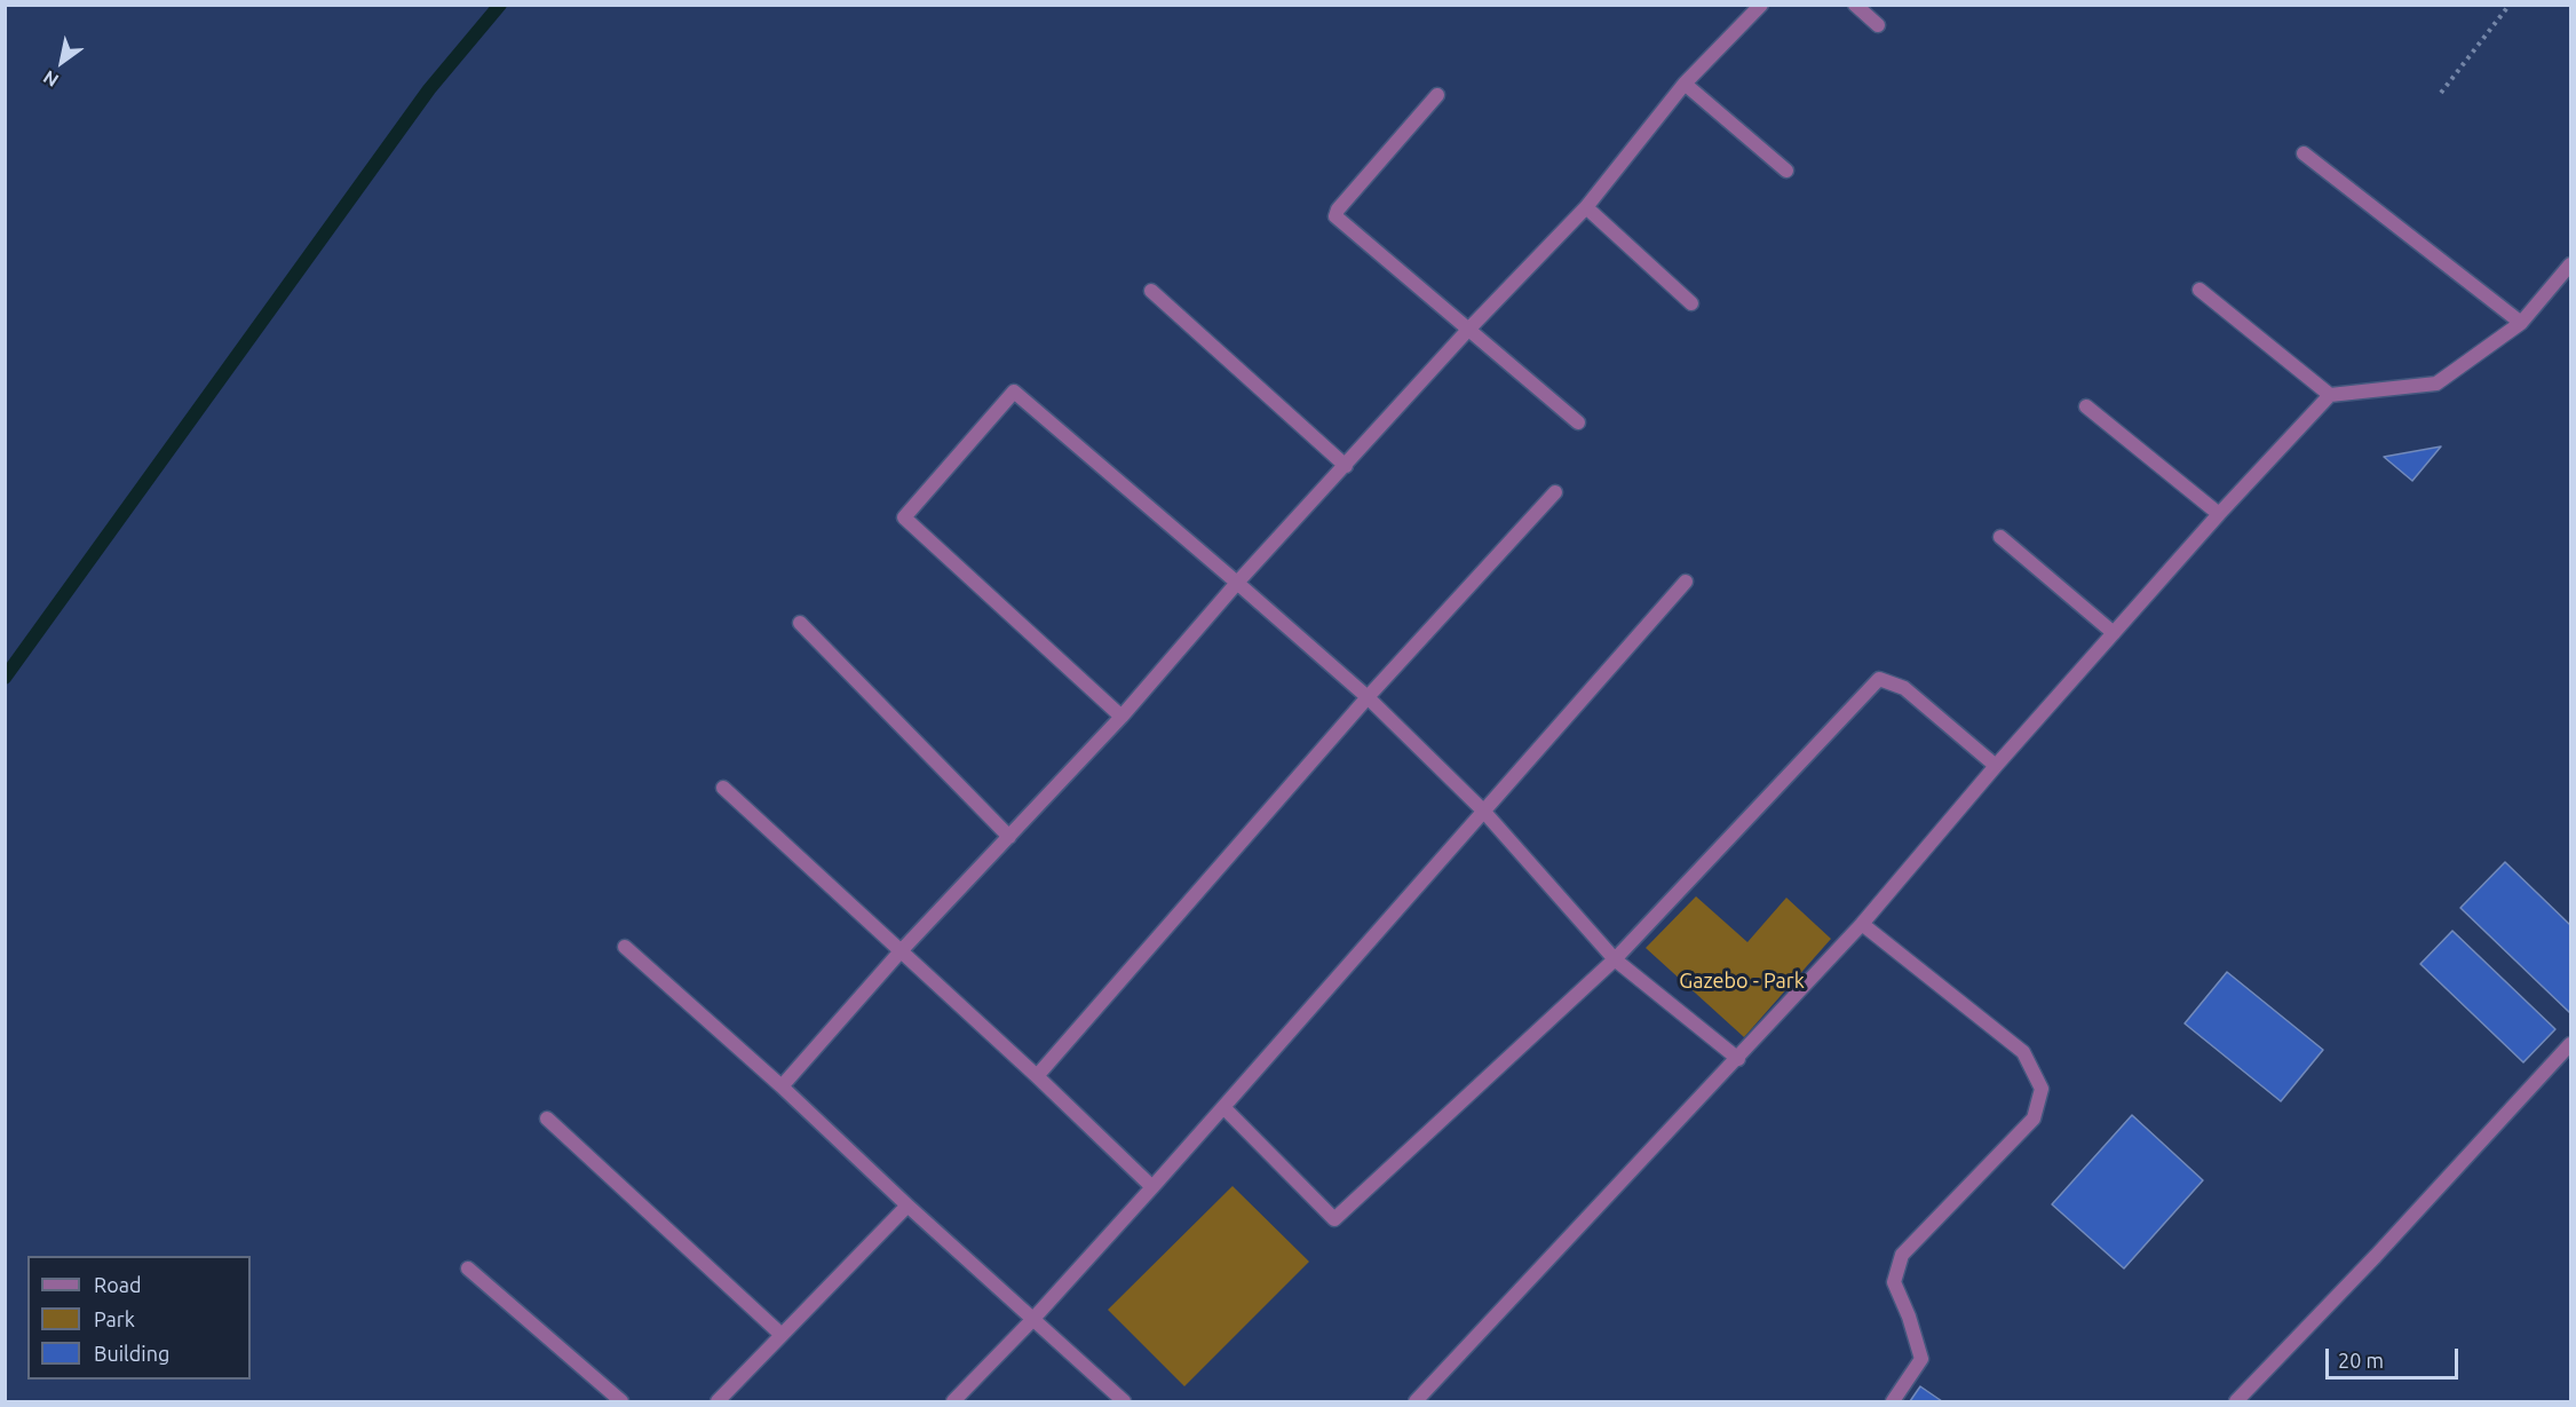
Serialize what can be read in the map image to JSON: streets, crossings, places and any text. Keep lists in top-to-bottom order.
{
  "parks": ["Gazebo - Park"],
  "legend": ["Road", "Park", "Building"],
  "scale_bar": "20 m",
  "north": "bottom left"
}
